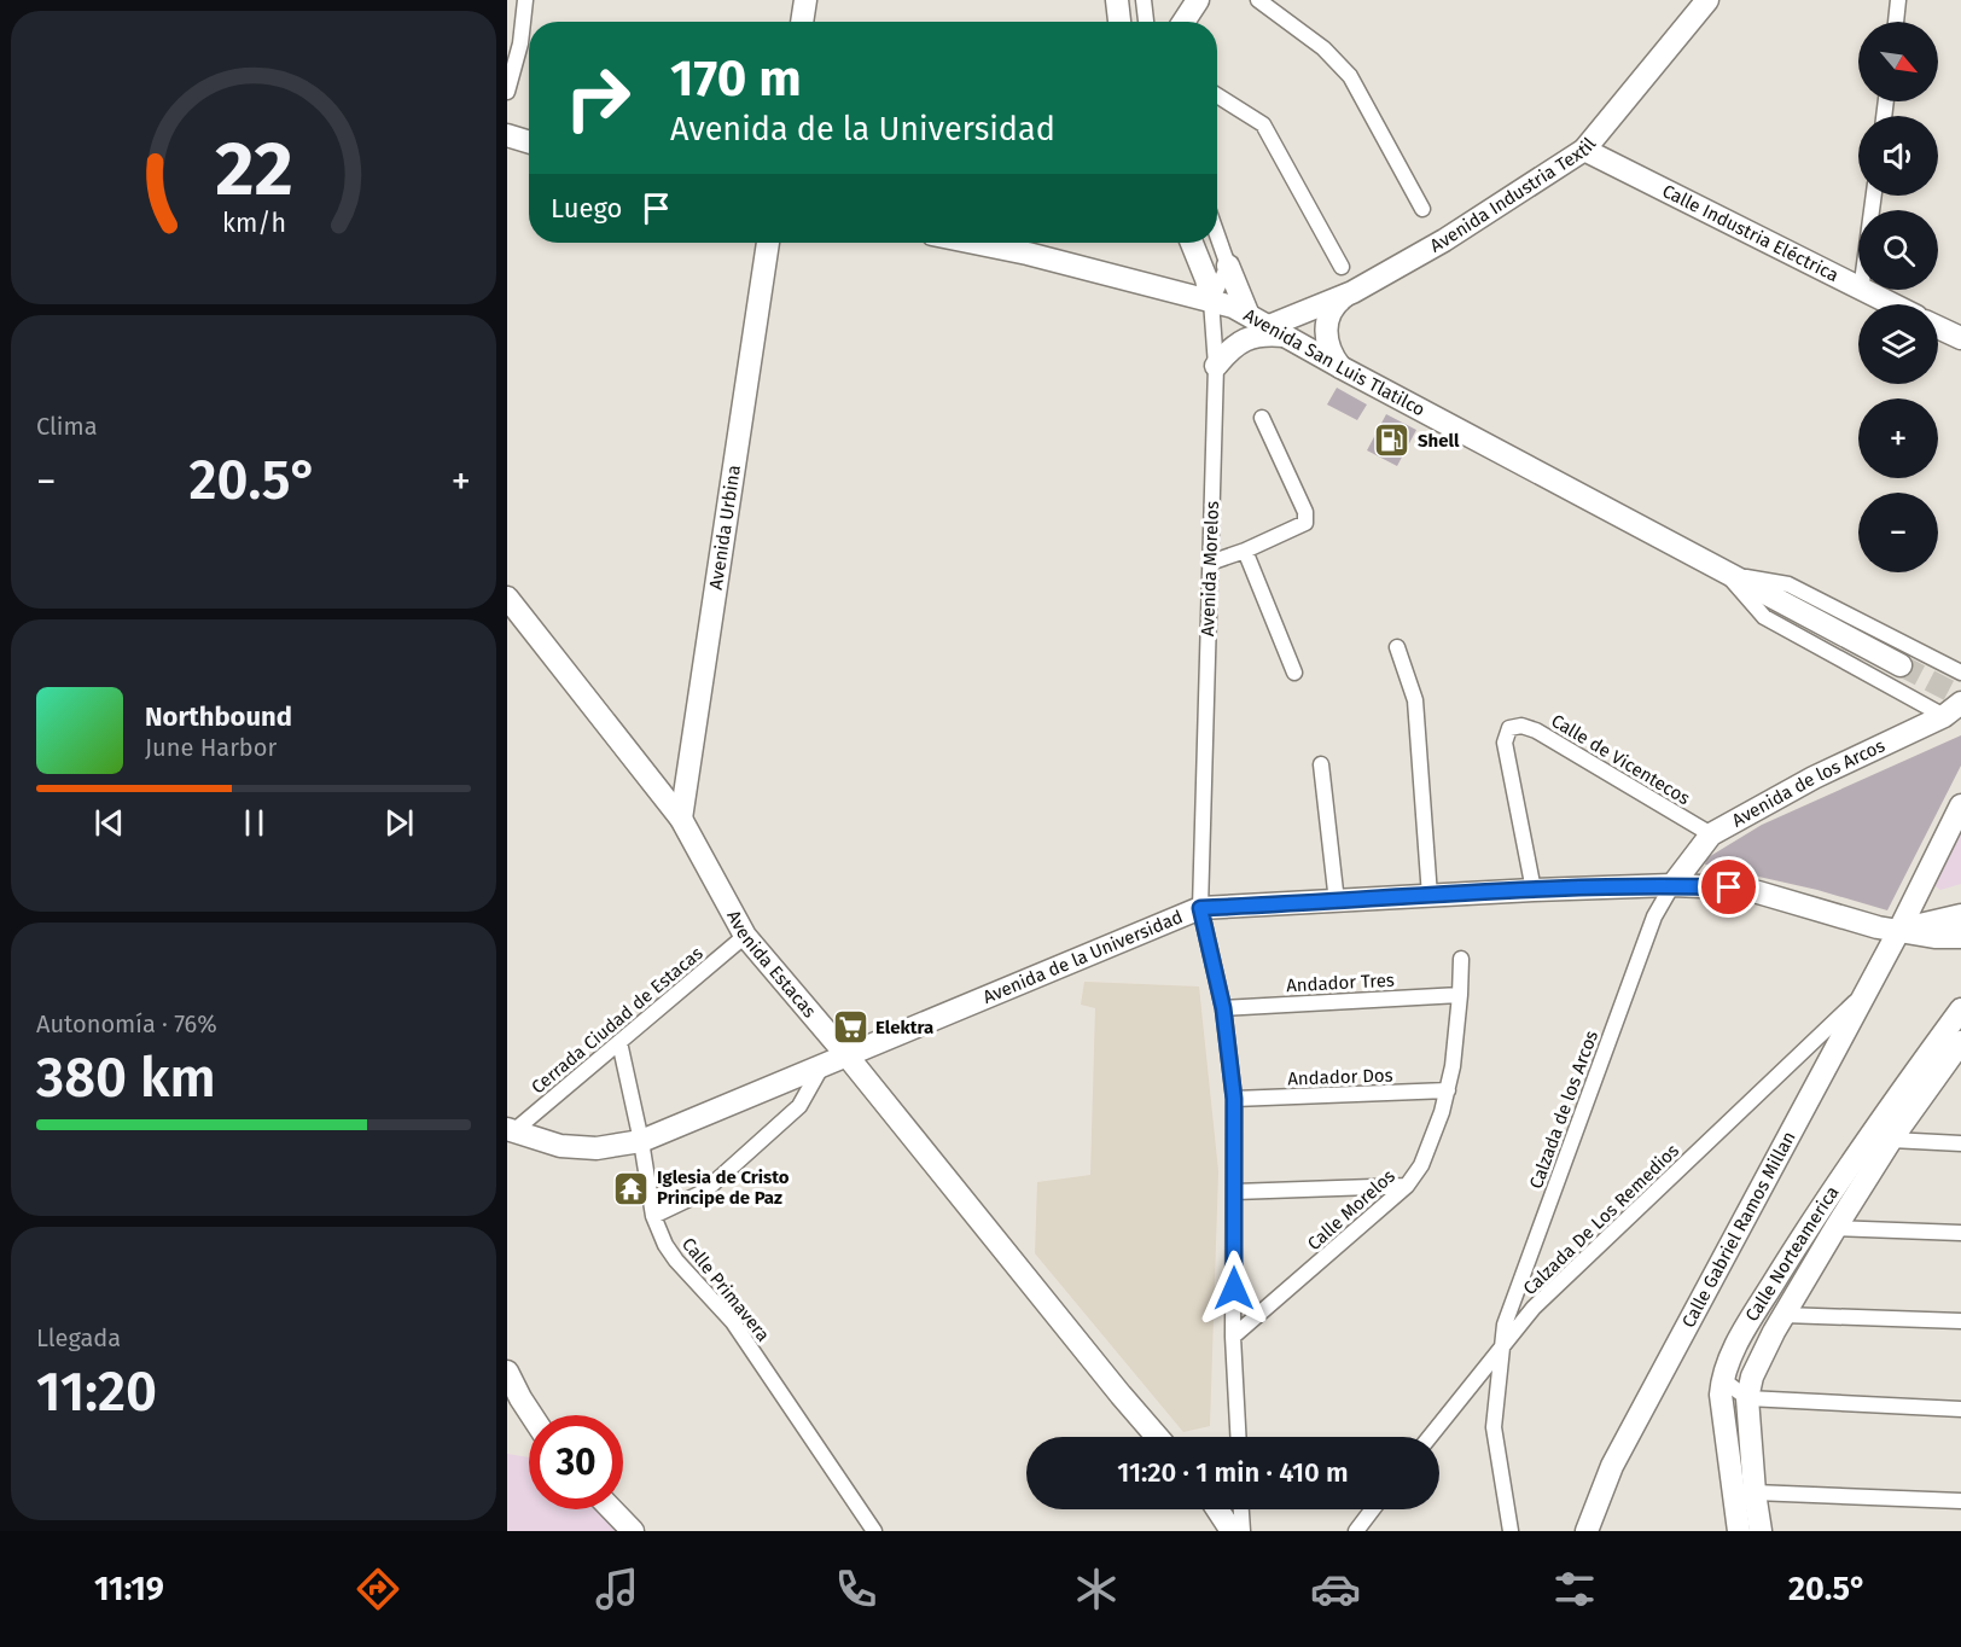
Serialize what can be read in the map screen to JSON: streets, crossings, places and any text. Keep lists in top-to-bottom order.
{
  "streets": {
    "main road": [
      "Avenida Industria Textil",
      "Calle Industria Eléctrica",
      "Avenida San Luis Tlatilco",
      "Avenida Urbina",
      "Avenida Morelos",
      "Avenida de los Arcos",
      "Avenida de la Universidad",
      "Avenida Estacas",
      "Calle Gabriel Ramos Millan",
      "Calle Norteamerica"
    ],
    "street": [
      "Calle de Vicentecos",
      "Andador Tres",
      "Cerrada Ciudad de Estacas",
      "Andador Dos",
      "Calzada de los Arcos",
      "Calle Morelos",
      "Calzada De Los Remedios",
      "Calle Primavera"
    ]
  },
  "crossings": [
    ["Avenida Industria Textil", "Calle Industria Eléctrica"],
    ["Avenida Industria Textil", "Avenida San Luis Tlatilco"],
    ["Avenida San Luis Tlatilco", "Avenida Morelos"],
    ["Avenida Urbina", "Avenida Estacas"],
    ["Avenida Morelos", "Avenida de la Universidad"],
    ["Avenida Morelos", "Andador Tres"],
    ["Avenida Morelos", "Andador Dos"],
    ["Avenida Morelos", "Calle Morelos"],
    ["Calle de Vicentecos", "Avenida de los Arcos"],
    ["Calle de Vicentecos", "Avenida de la Universidad"],
    ["Avenida de los Arcos", "Avenida de la Universidad"],
    ["Avenida de los Arcos", "Calzada de los Arcos"],
    ["Avenida de la Universidad", "Avenida Estacas"],
    ["Avenida de la Universidad", "Cerrada Ciudad de Estacas"],
    ["Avenida de la Universidad", "Calzada de los Arcos"],
    ["Avenida de la Universidad", "Calle Gabriel Ramos Millan"],
    ["Avenida de la Universidad", "Calle Primavera"],
    ["Avenida Estacas", "Cerrada Ciudad de Estacas"],
    ["Andador Tres", "Calle Morelos"],
    ["Cerrada Ciudad de Estacas", "Calle Primavera"],
    ["Andador Dos", "Calle Morelos"],
    ["Calzada de los Arcos", "Calzada De Los Remedios"],
    ["Calzada De Los Remedios", "Calle Gabriel Ramos Millan"]
  ],
  "places": {
    "fuel station": ["Shell"],
    "supermarket": ["Elektra"],
    "temple": ["Iglesia de Cristo Principe de Paz"]
  },
  "north": "bottom right",
  "page": {
    "map_buttons": ["+", "−"],
    "turn": ["170 m", "Avenida de la Universidad"],
    "then": "Luego",
    "tile": [
      "Clima",
      ["Autonomía · 76%", "380 km"],
      ["Llegada", "11:20"]
    ],
    "heat": ["−", "20.5°", "+"],
    "song": ["Northbound", "June Harbor"],
    "limit": "30",
    "trip": "11:20 · 1 min · 410 m",
    "tabs": ["11:19", "20.5°"],
    "gauge": ["22", "km/h"]
  }
}
